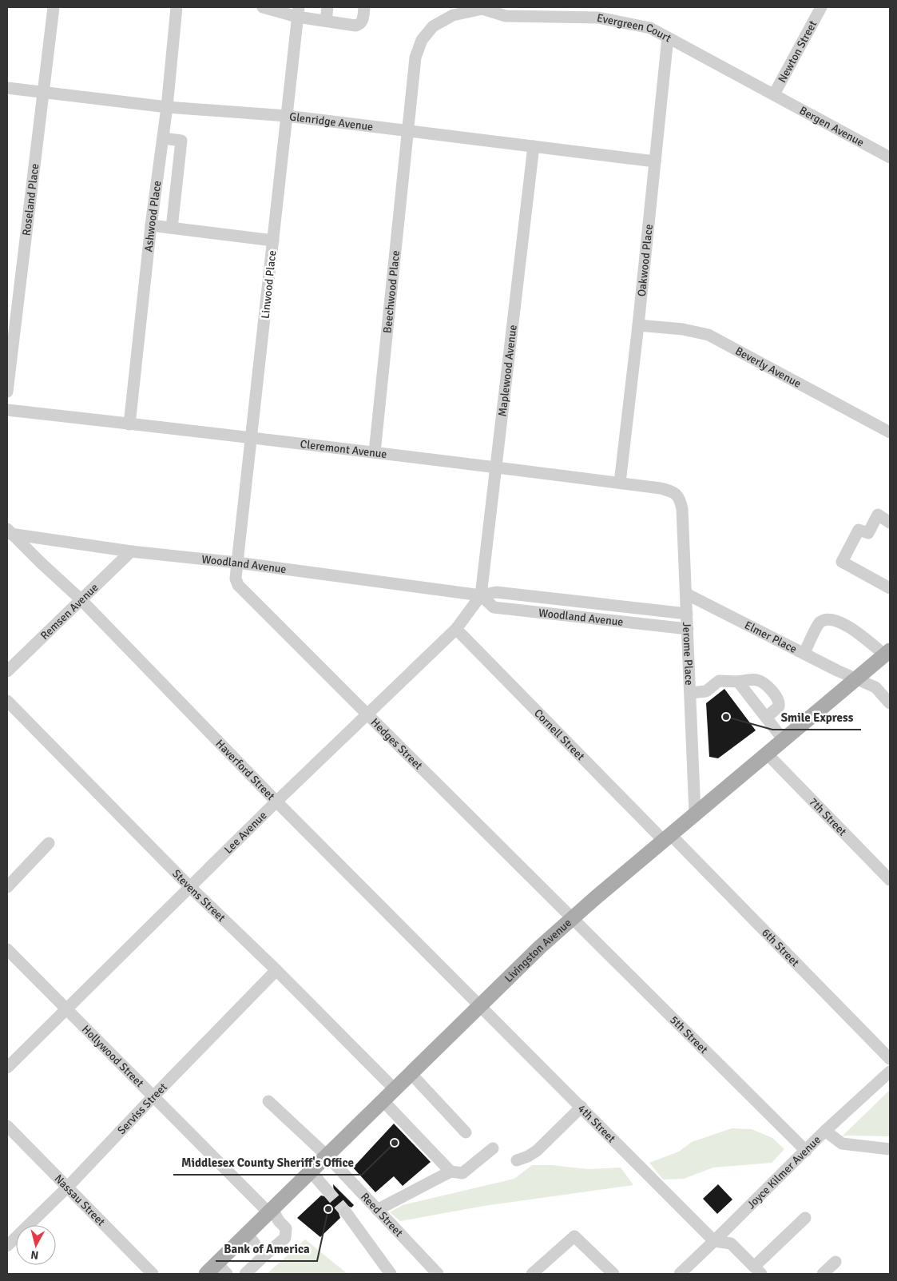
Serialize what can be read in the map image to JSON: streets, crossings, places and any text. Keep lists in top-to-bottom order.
{
  "streets": {
    "main road": ["Livingston Avenue"],
    "street": [
      "Evergreen Court",
      "Newton Street",
      "Glenridge Avenue",
      "Bergen Avenue",
      "Roseland Place",
      "Ashwood Place",
      "Oakwood Place",
      "Linwood Place",
      "Beechwood Place",
      "Beverly Avenue",
      "Maplewood Avenue",
      "Cleremont Avenue",
      "Woodland Avenue",
      "Remsen Avenue",
      "Elmer Place",
      "Jerome Place",
      "Cornell Street",
      "Hedges Street",
      "Haverford Street",
      "7th Street",
      "Lee Avenue",
      "Stevens Street",
      "6th Street",
      "5th Street",
      "Hollywood Street",
      "Serviss Street",
      "4th Street",
      "Joyce Kilmer Avenue",
      "Nassau Street",
      "Reed Street"
    ]
  },
  "crossings": [
    ["Evergreen Court", "Newton Street"],
    ["Evergreen Court", "Glenridge Avenue"],
    ["Evergreen Court", "Bergen Avenue"],
    ["Evergreen Court", "Oakwood Place"],
    ["Evergreen Court", "Beechwood Place"],
    ["Newton Street", "Bergen Avenue"],
    ["Glenridge Avenue", "Roseland Place"],
    ["Glenridge Avenue", "Ashwood Place"],
    ["Glenridge Avenue", "Oakwood Place"],
    ["Glenridge Avenue", "Linwood Place"],
    ["Glenridge Avenue", "Beechwood Place"],
    ["Glenridge Avenue", "Maplewood Avenue"],
    ["Ashwood Place", "Cleremont Avenue"],
    ["Oakwood Place", "Beverly Avenue"],
    ["Oakwood Place", "Cleremont Avenue"],
    ["Linwood Place", "Cleremont Avenue"],
    ["Linwood Place", "Woodland Avenue"],
    ["Linwood Place", "Hedges Street"],
    ["Beechwood Place", "Cleremont Avenue"],
    ["Maplewood Avenue", "Cleremont Avenue"],
    ["Maplewood Avenue", "Woodland Avenue"],
    ["Maplewood Avenue", "Lee Avenue"],
    ["Cleremont Avenue", "Jerome Place"],
    ["Woodland Avenue", "Remsen Avenue"],
    ["Woodland Avenue", "Jerome Place"],
    ["Woodland Avenue", "Hedges Street"],
    ["Woodland Avenue", "Haverford Street"],
    ["Woodland Avenue", "Lee Avenue"],
    ["Remsen Avenue", "Haverford Street"],
    ["Elmer Place", "Jerome Place"],
    ["Elmer Place", "Livingston Avenue"],
    ["Jerome Place", "Livingston Avenue"],
    ["Cornell Street", "Lee Avenue"],
    ["Cornell Street", "6th Street"],
    ["Cornell Street", "Livingston Avenue"],
    ["Hedges Street", "Lee Avenue"],
    ["Hedges Street", "Livingston Avenue"],
    ["Hedges Street", "5th Street"],
    ["Haverford Street", "Lee Avenue"],
    ["Haverford Street", "Livingston Avenue"],
    ["Haverford Street", "4th Street"],
    ["7th Street", "Livingston Avenue"],
    ["Lee Avenue", "Stevens Street"],
    ["Lee Avenue", "Hollywood Street"],
    ["Stevens Street", "Livingston Avenue"],
    ["Stevens Street", "Serviss Street"],
    ["6th Street", "Livingston Avenue"],
    ["Livingston Avenue", "5th Street"],
    ["Livingston Avenue", "Hollywood Street"],
    ["Livingston Avenue", "4th Street"],
    ["Livingston Avenue", "Reed Street"],
    ["5th Street", "Joyce Kilmer Avenue"],
    ["Hollywood Street", "Serviss Street"],
    ["Serviss Street", "Nassau Street"],
    ["4th Street", "Joyce Kilmer Avenue"]
  ],
  "places": ["Smile Express", "Middlesex County Sheriff's Office", "Bank of America"],
  "north": "bottom"
}
